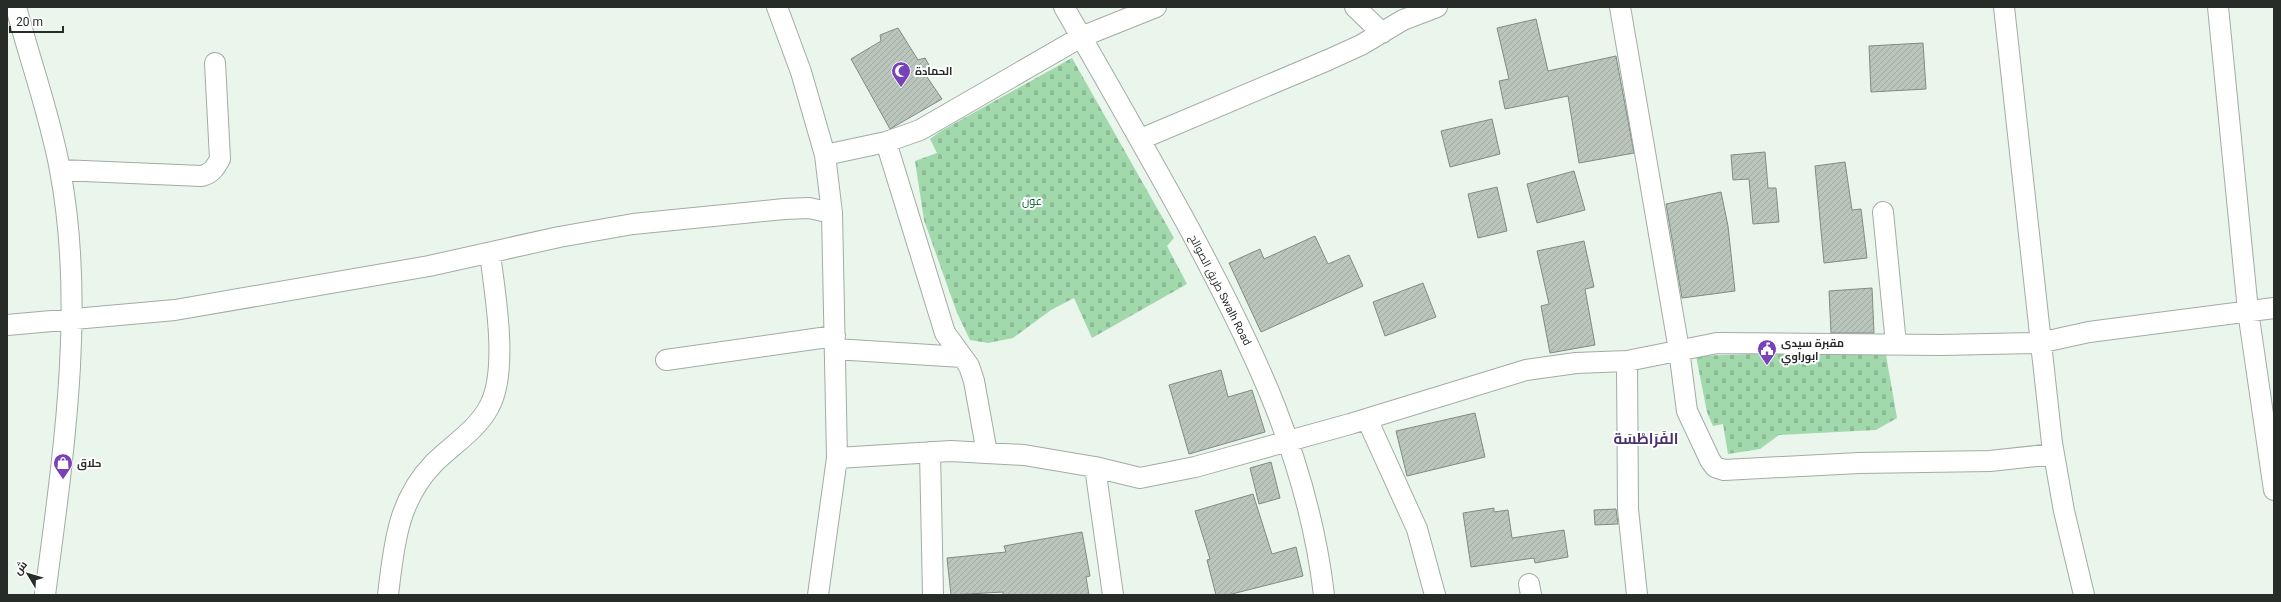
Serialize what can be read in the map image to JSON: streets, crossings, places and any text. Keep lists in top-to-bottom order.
{
  "streets": {
    "street": ["طريق الصوالح Swalh Road"]
  },
  "districts": ["الفَرَاطْسَة"],
  "parks": ["عون"],
  "places": {
    "mosque": ["الحمادة"],
    "public building": ["مقبرة سيدى ابوراوي"],
    "shop": ["حلاق"]
  },
  "scale_bar": "20 m",
  "north": "top left"
}
